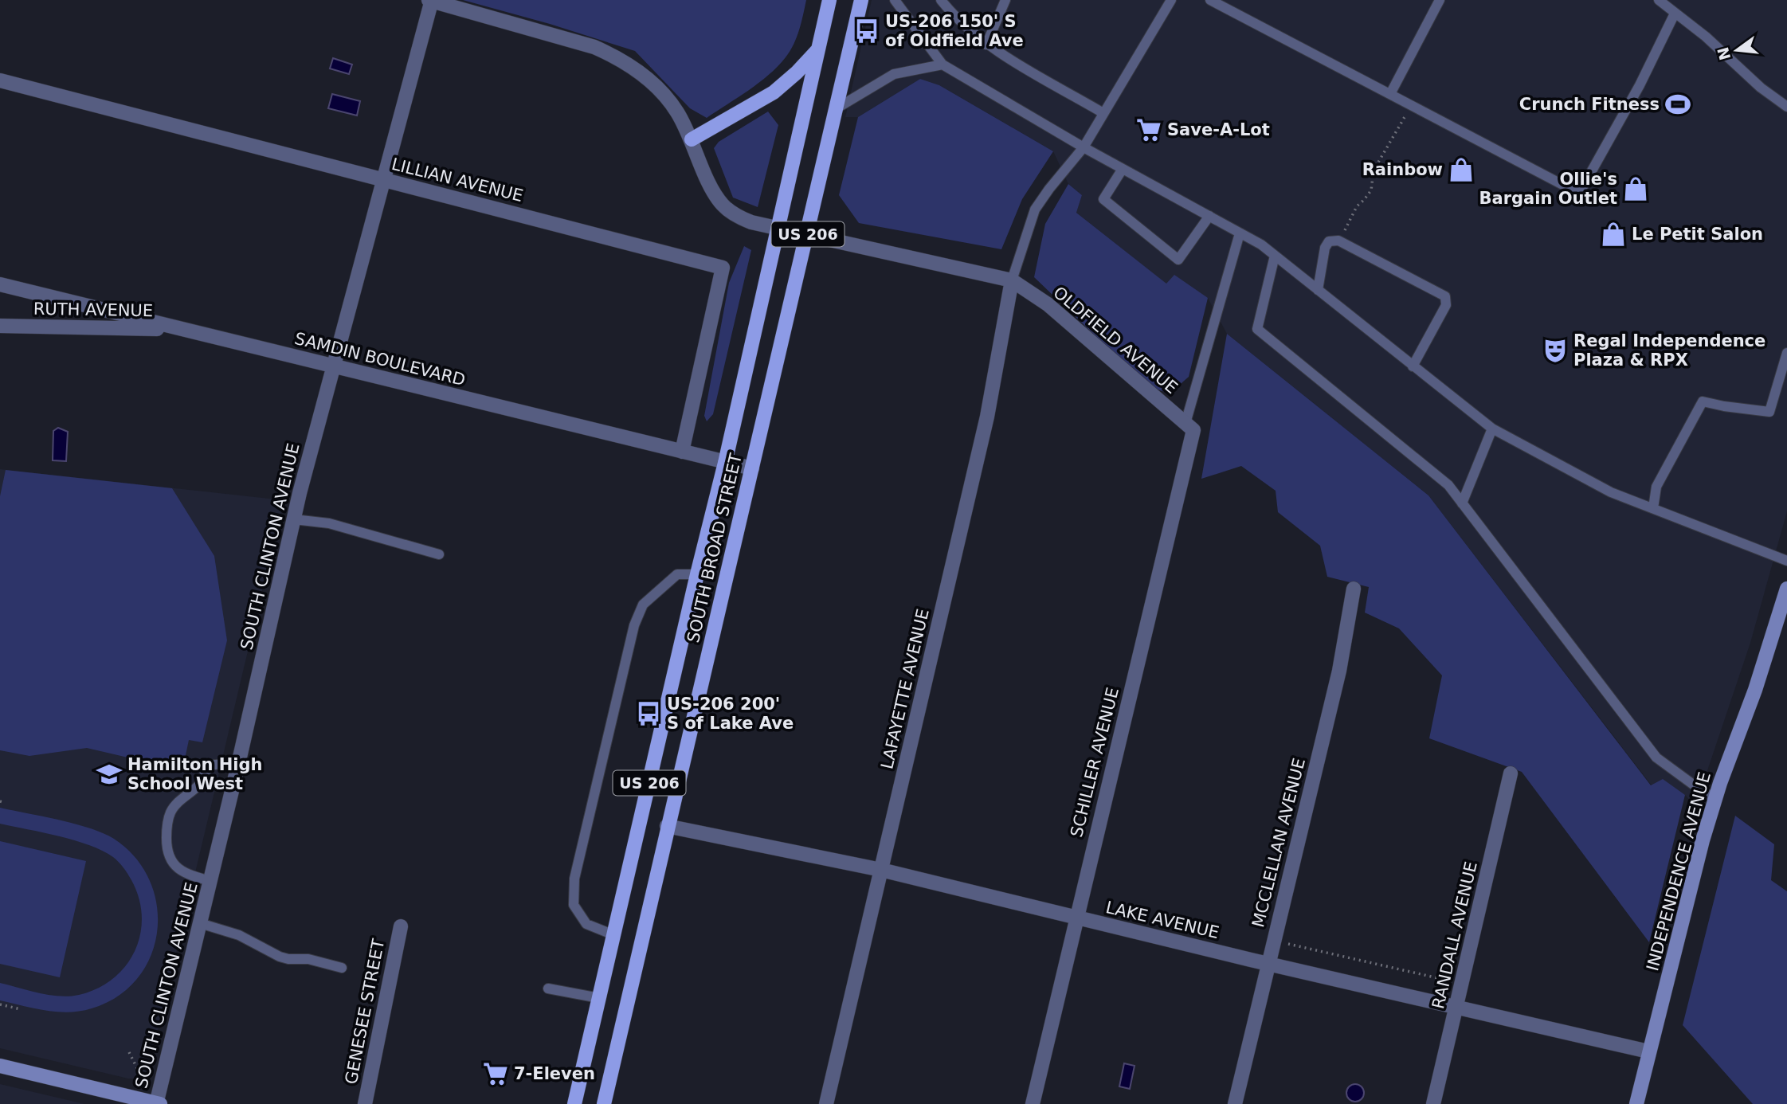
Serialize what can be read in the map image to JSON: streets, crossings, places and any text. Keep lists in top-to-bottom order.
{
  "streets": {
    "main road": ["US 206", "SOUTH BROAD STREET"],
    "street": [
      "LILLIAN AVENUE",
      "RUTH AVENUE",
      "OLDFIELD AVENUE",
      "SAMDIN BOULEVARD",
      "SOUTH CLINTON AVENUE",
      "LAFAYETTE AVENUE",
      "SCHILLER AVENUE",
      "MCCLELLAN AVENUE",
      "INDEPENDENCE AVENUE",
      "LAKE AVENUE",
      "RANDALL AVENUE",
      "GENESEE STREET"
    ]
  },
  "crossings": [
    ["LILLIAN AVENUE", "SAMDIN BOULEVARD"],
    ["LILLIAN AVENUE", "SOUTH CLINTON AVENUE"],
    ["RUTH AVENUE", "SAMDIN BOULEVARD"],
    ["OLDFIELD AVENUE", "LAFAYETTE AVENUE"],
    ["OLDFIELD AVENUE", "SCHILLER AVENUE"],
    ["SAMDIN BOULEVARD", "SOUTH CLINTON AVENUE"],
    ["SAMDIN BOULEVARD", "SOUTH BROAD STREET"],
    ["SOUTH BROAD STREET", "LAKE AVENUE"],
    ["LAFAYETTE AVENUE", "LAKE AVENUE"],
    ["SCHILLER AVENUE", "LAKE AVENUE"],
    ["MCCLELLAN AVENUE", "LAKE AVENUE"],
    ["INDEPENDENCE AVENUE", "LAKE AVENUE"],
    ["LAKE AVENUE", "RANDALL AVENUE"]
  ],
  "places": {
    "bus stop": ["US-206 150' S of Oldfield Ave", "US-206 200' S of Lake Ave"],
    "sports": ["Crunch Fitness"],
    "supermarket": ["Save-A-Lot", "7-Eleven"],
    "shop": ["Rainbow", "Ollie's Bargain Outlet", "Le Petit Salon"],
    "theatre": ["Regal Independence Plaza & RPX"],
    "school or university": ["Hamilton High School West"]
  },
  "north": "left"
}
